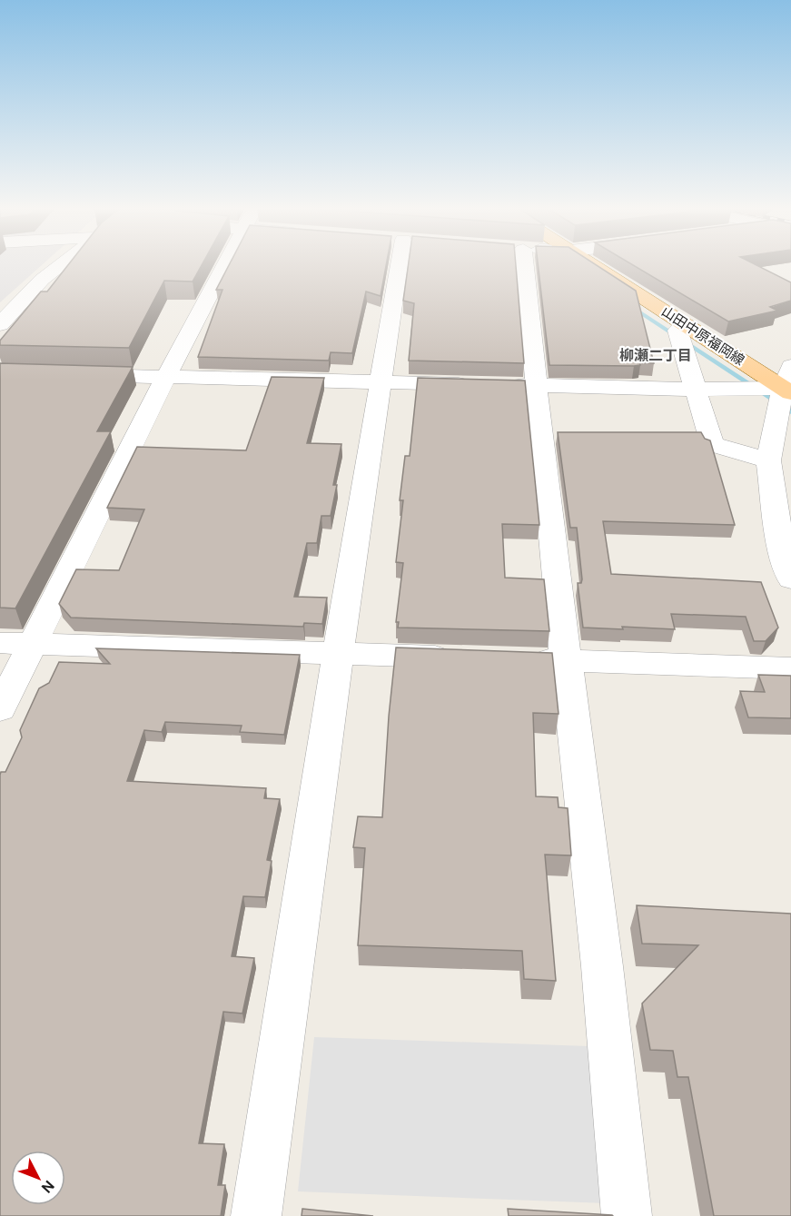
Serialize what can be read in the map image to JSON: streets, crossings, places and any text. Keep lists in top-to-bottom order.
{
  "streets": {
    "main road": ["山田中原福岡線"]
  },
  "districts": ["柳瀬二丁目"],
  "north": "bottom right"
}
